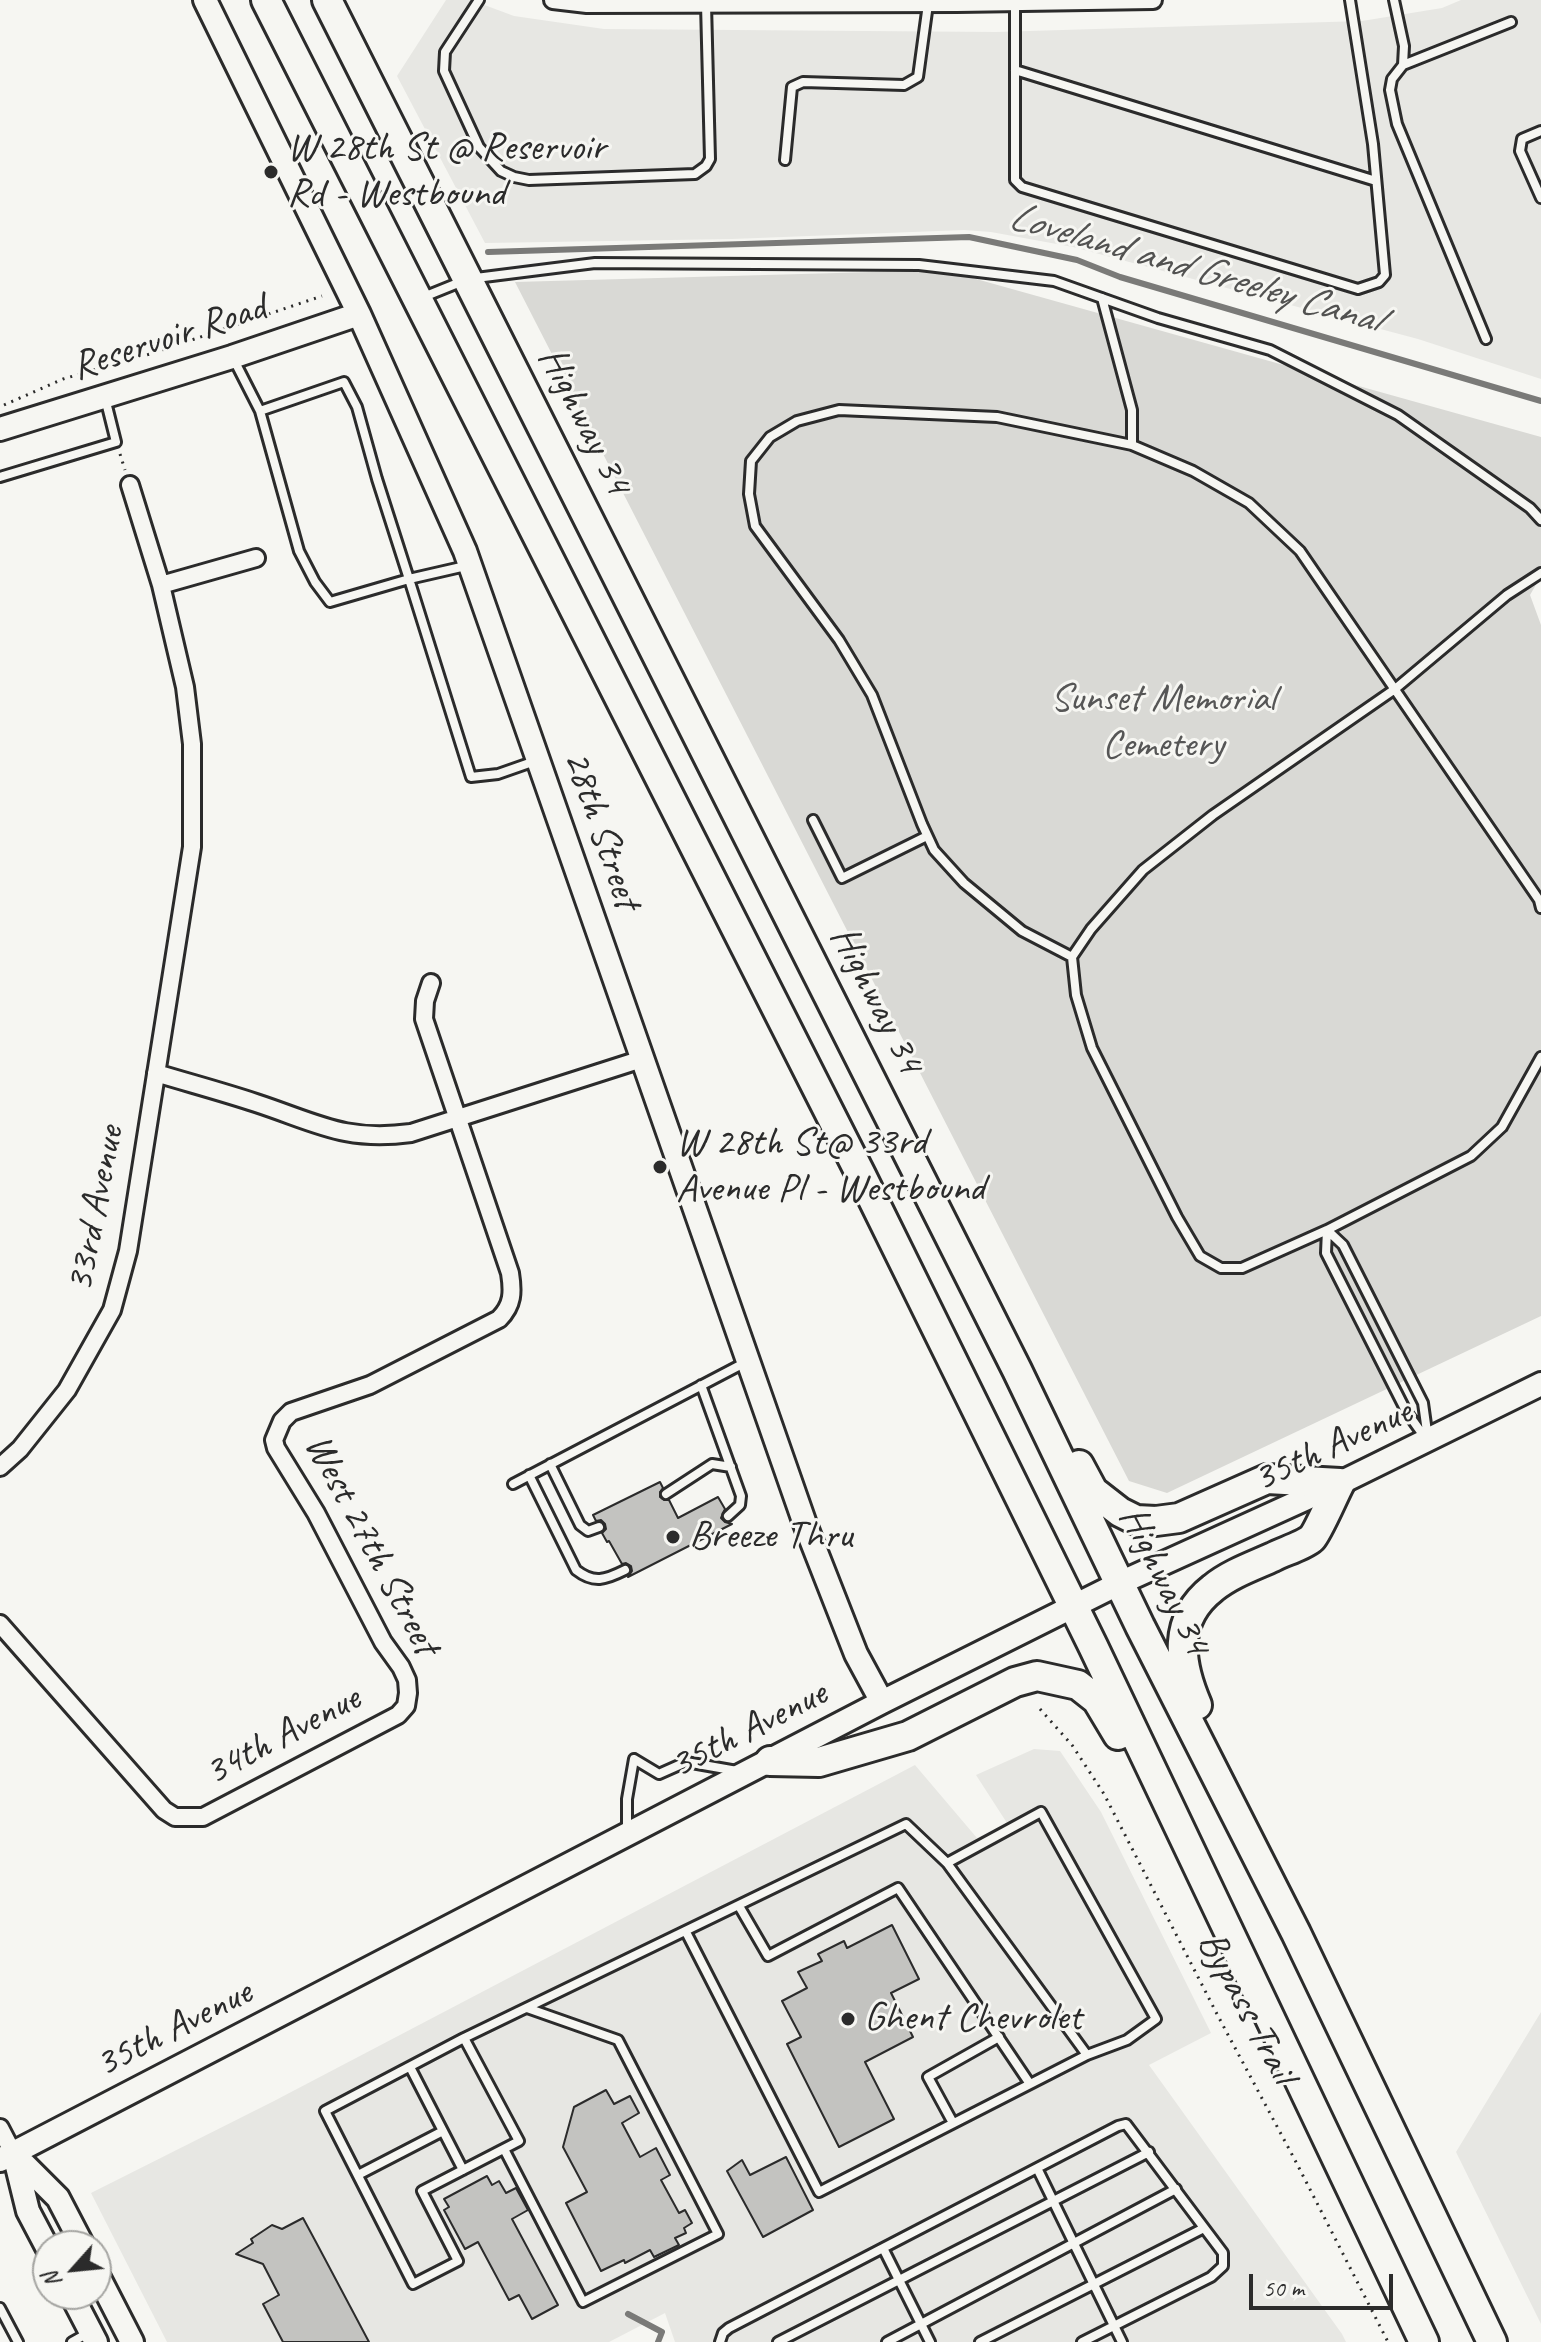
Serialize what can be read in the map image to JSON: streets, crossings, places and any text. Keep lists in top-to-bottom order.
{
  "streets": {
    "highway": ["Highway 34"],
    "street": [
      "Reservoir Road",
      "28th Street",
      "33rd Avenue",
      "35th Avenue",
      "West 27th Street",
      "34th Avenue"
    ],
    "path": ["Bypass Trail"]
  },
  "crossings": [
    ["Reservoir Road", "28th Street"],
    ["Highway 34", "35th Avenue"],
    ["28th Street", "35th Avenue"],
    ["West 27th Street", "34th Avenue"]
  ],
  "water": ["Loveland and Greeley Canal"],
  "parks": ["Sunset Memorial Cemetery"],
  "places": [
    "W 28th St @ Reservoir Rd - Westbound",
    "W 28th St@ 33rd Avenue Pl - Westbound",
    "Breeze Thru",
    "Ghent Chevrolet"
  ],
  "scale_bar": "50 m",
  "north": "bottom left"
}
